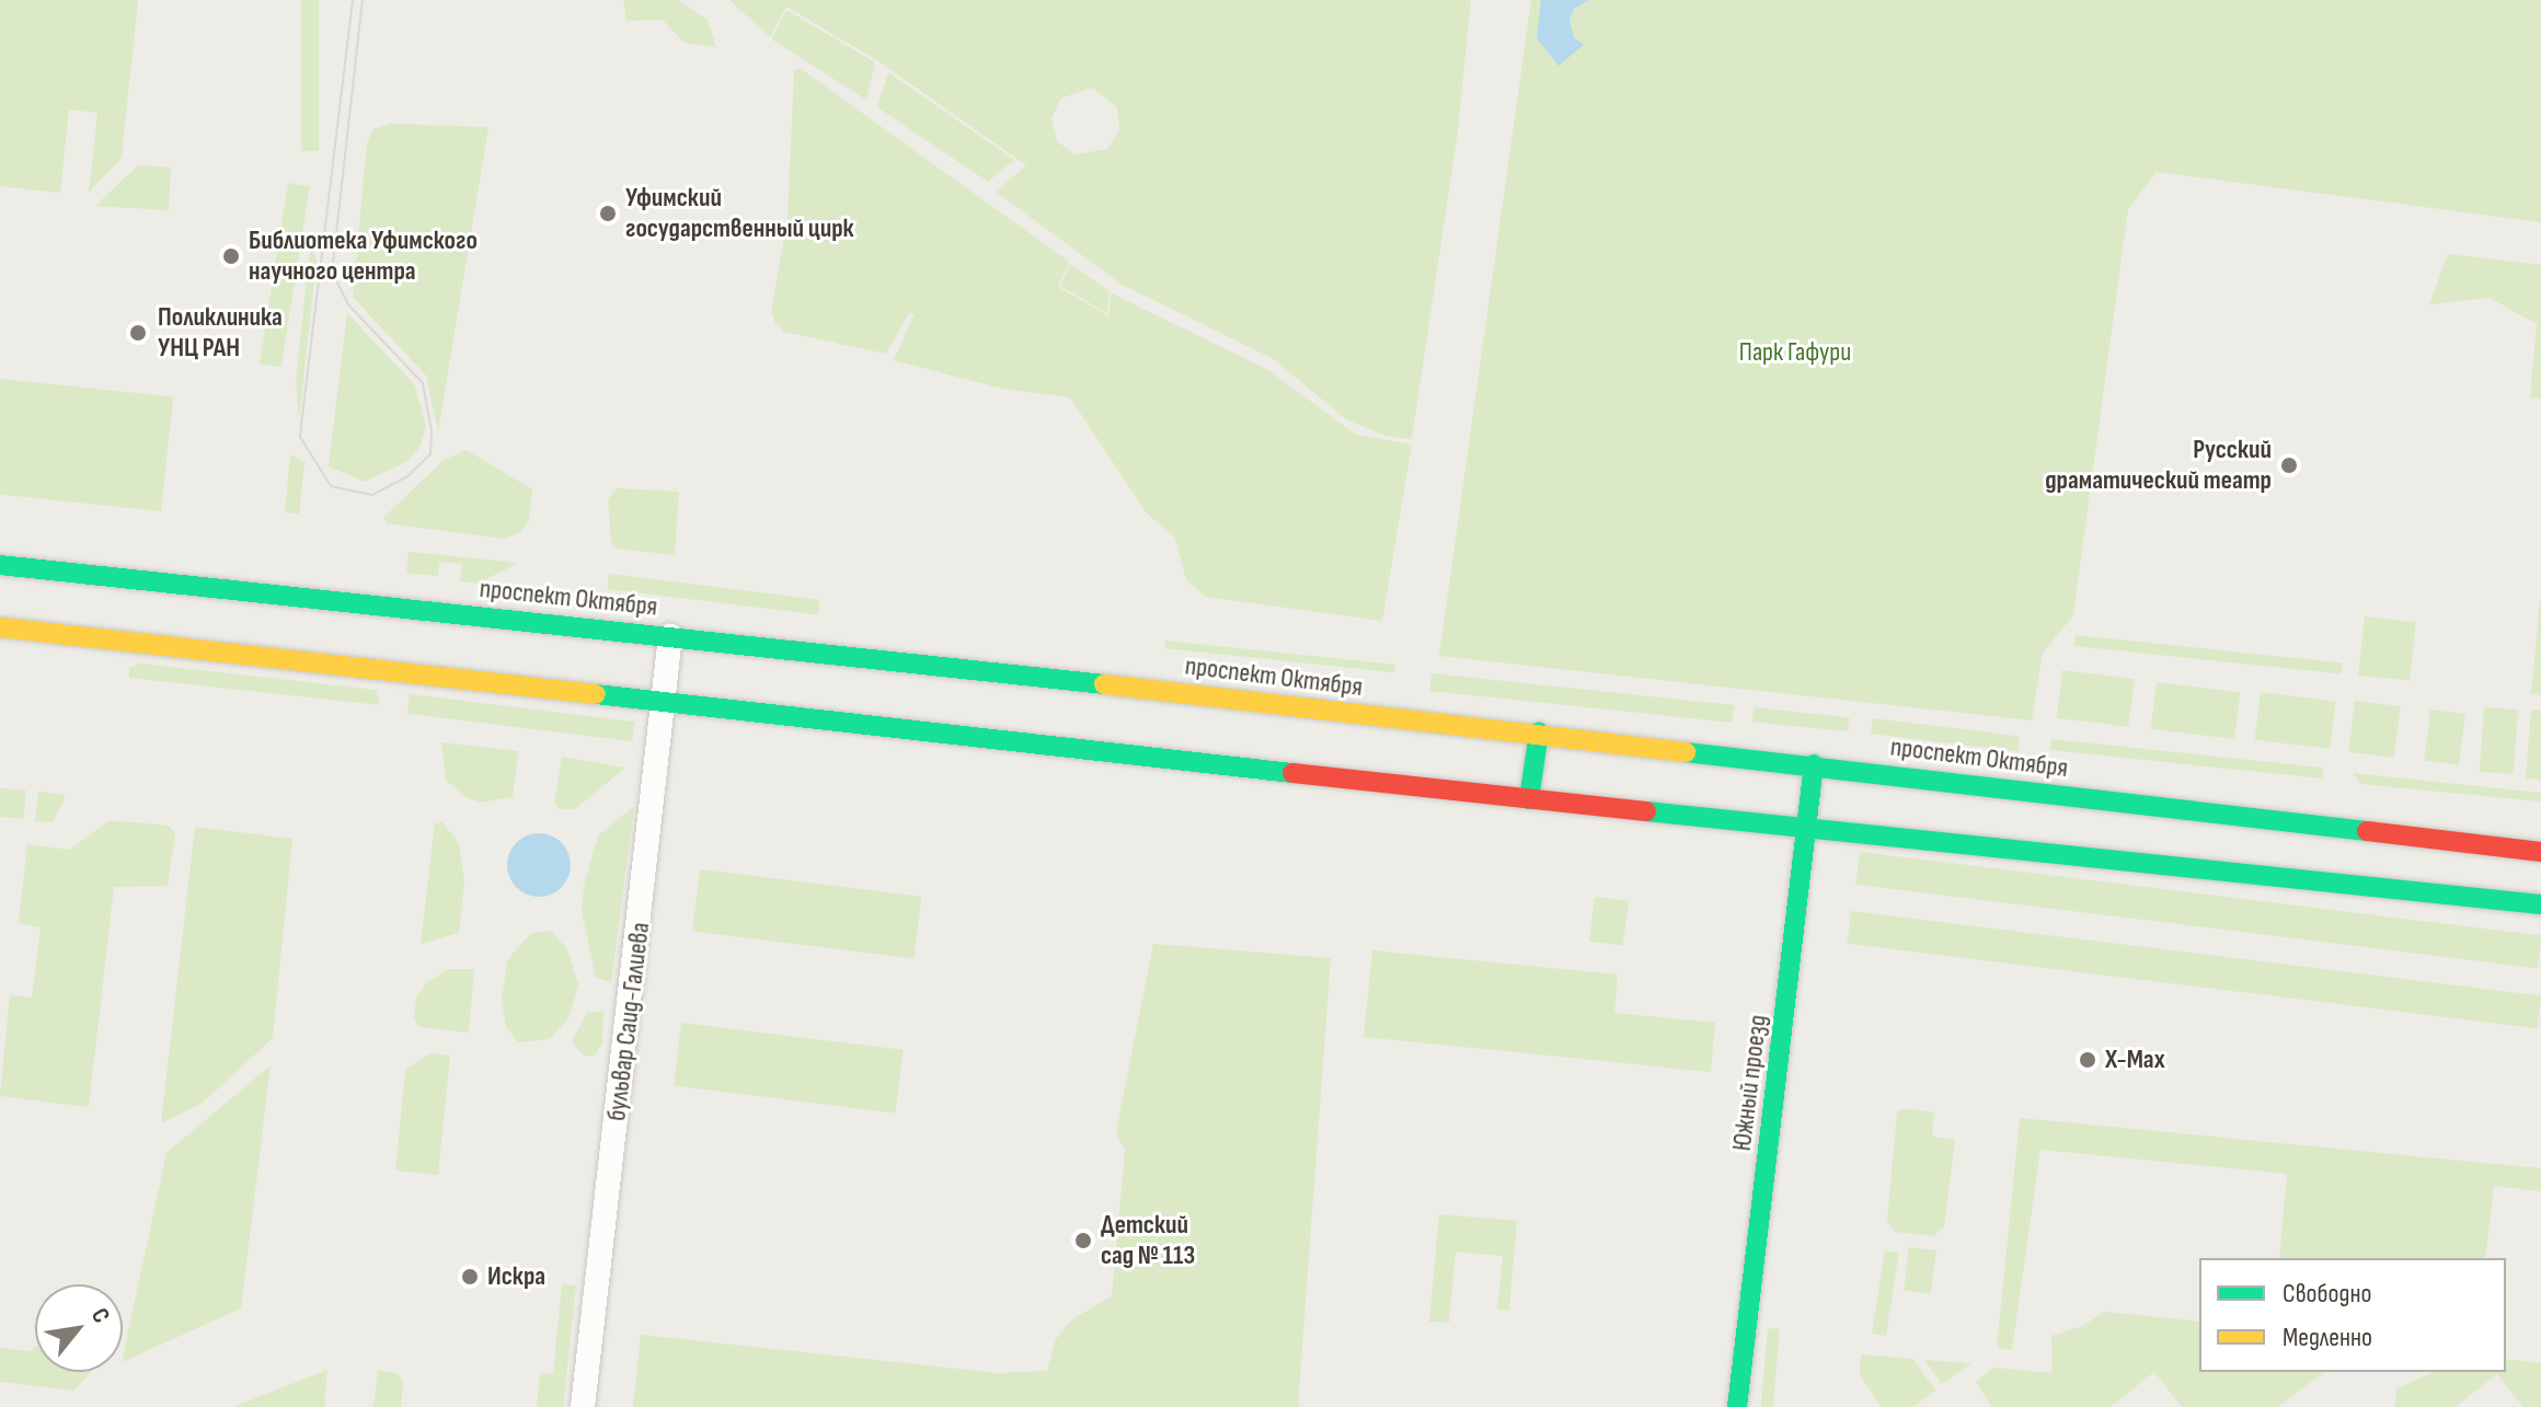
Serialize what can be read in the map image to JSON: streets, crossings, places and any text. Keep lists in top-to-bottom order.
{
  "streets": {
    "main road": ["проспект Октября", "Южный проезд"],
    "street": ["бульвар Саид-Галиева"]
  },
  "crossings": [
    ["проспект Октября", "бульвар Саид-Галиева"],
    ["проспект Октября", "Южный проезд"]
  ],
  "parks": ["Парк Гафури"],
  "places": [
    "Уфимский государственный цирк",
    "Библиотека Уфимского научного центра",
    "Поликлиника УНЦ РАН",
    "Русский драматический театр",
    "X-Max",
    "Детский сад № 113",
    "Искра"
  ],
  "legend": ["Свободно", "Медленно"],
  "north": "top right"
}
